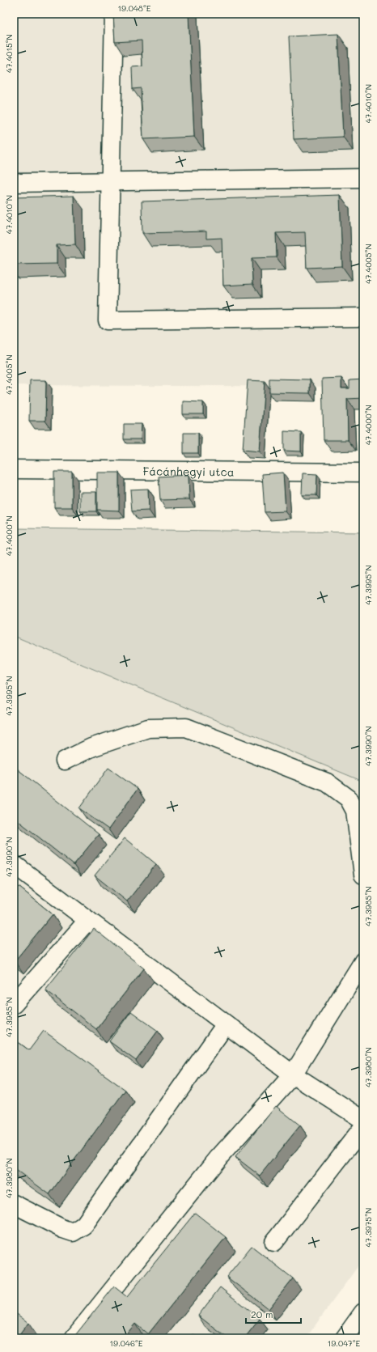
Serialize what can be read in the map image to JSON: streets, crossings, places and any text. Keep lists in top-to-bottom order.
{
  "streets": {
    "street": ["Fácánhegyi utca"]
  },
  "scale_bar": "20 m",
  "coordinates": [
    "19.048°E",
    "47.4015°N",
    "47.4010°N",
    "47.4005°N",
    "47.4000°N",
    "47.3995°N",
    "47.3990°N",
    "47.3985°N",
    "47.3980°N",
    "47.3975°N",
    "19.046°E",
    "19.047°E"
  ]
}
